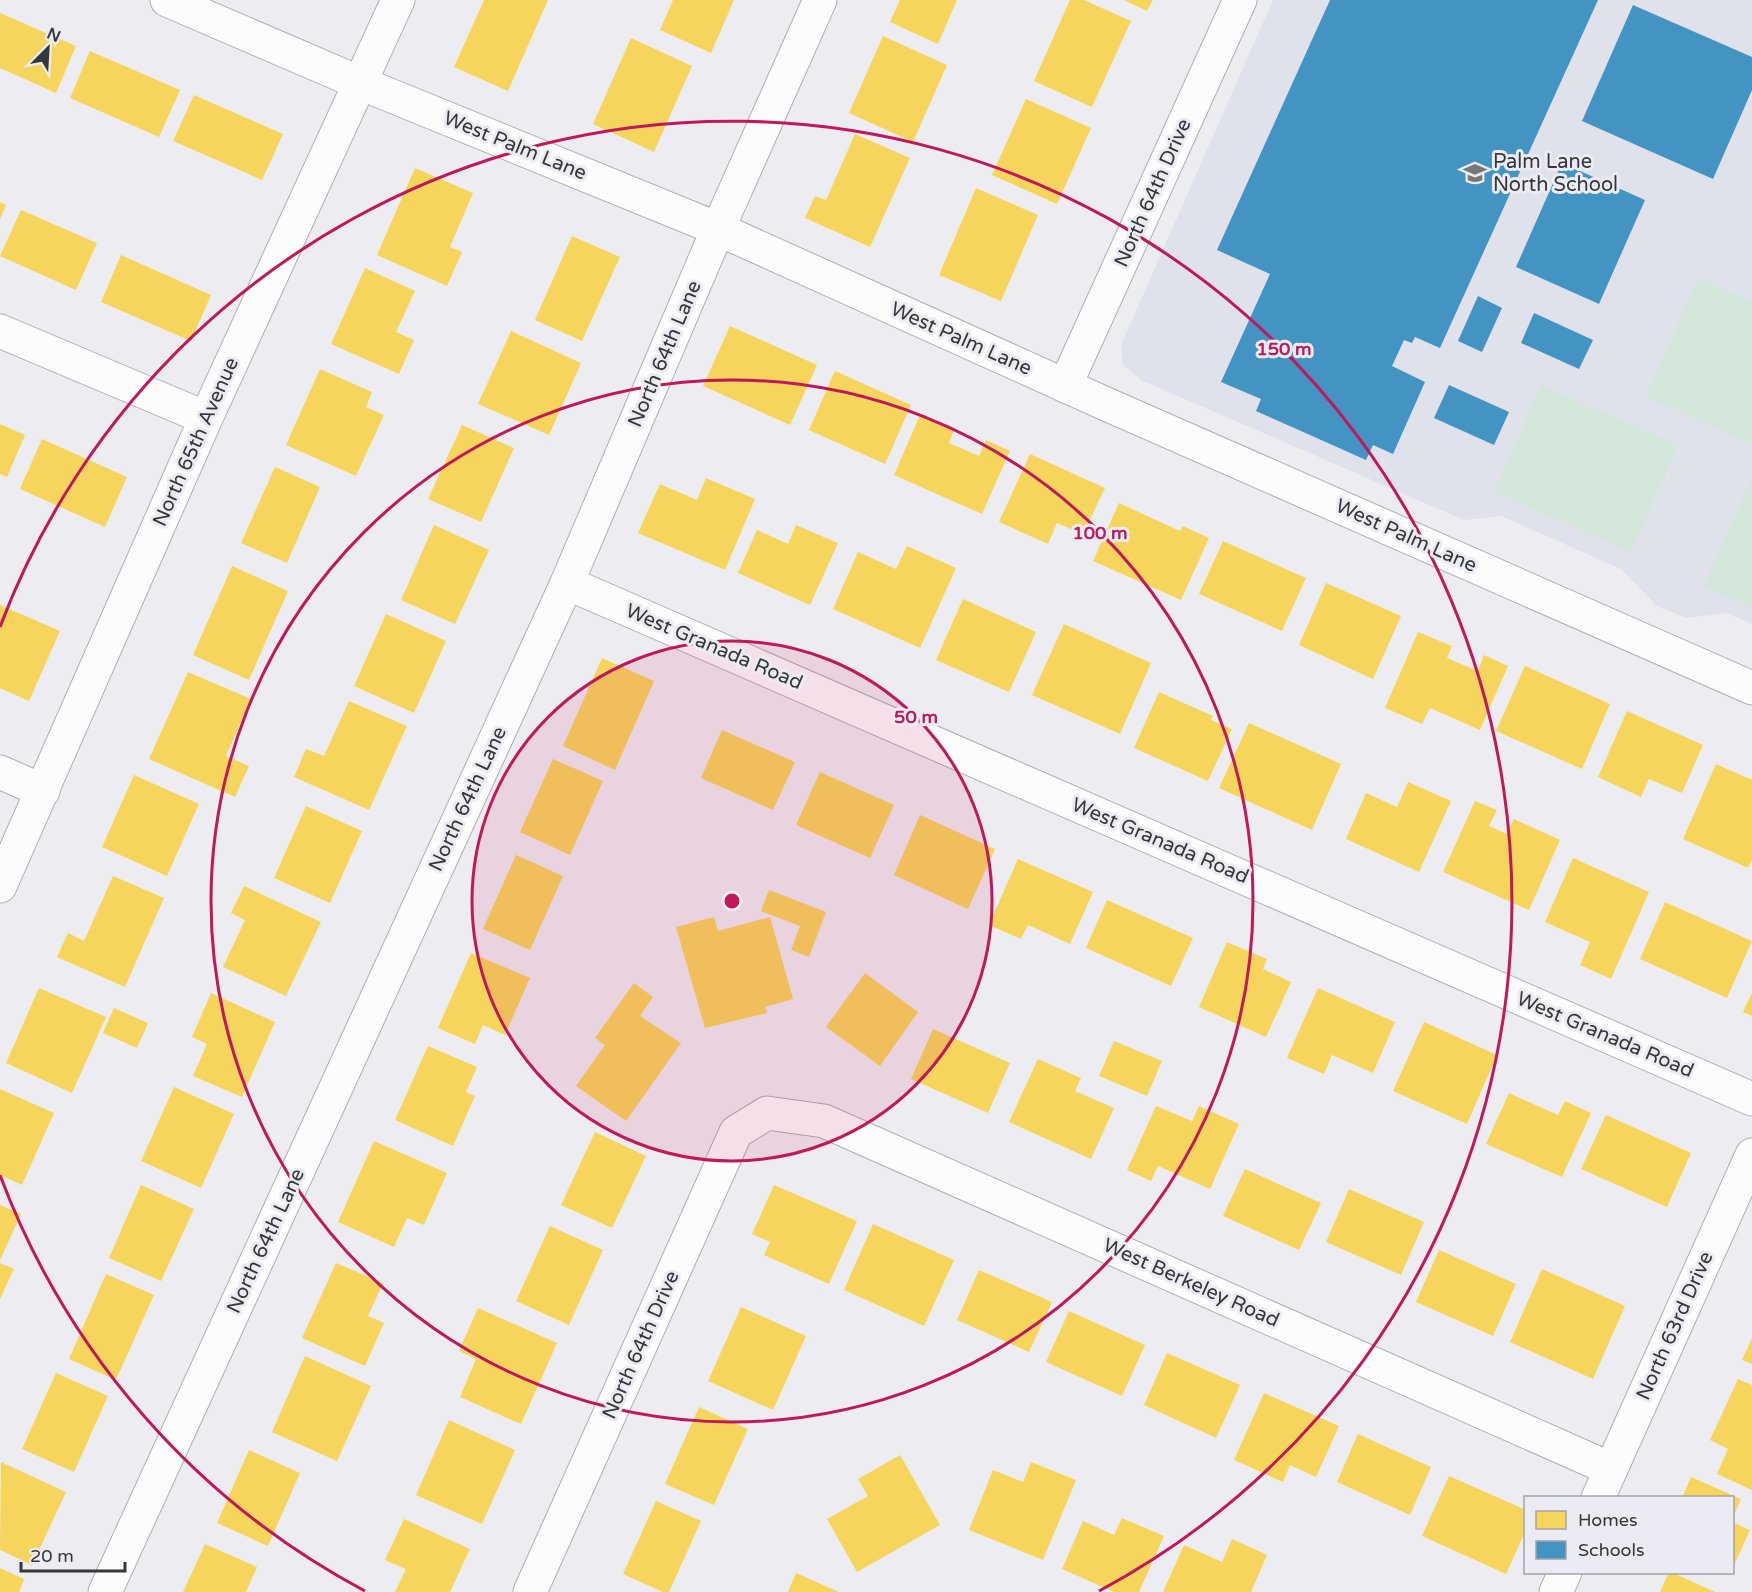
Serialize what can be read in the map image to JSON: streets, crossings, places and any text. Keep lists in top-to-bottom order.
{
  "streets": {
    "street": [
      "West Palm Lane",
      "North 64th Drive",
      "North 64th Lane",
      "North 65th Avenue",
      "West Granada Road",
      "West Berkeley Road",
      "North 63rd Drive"
    ]
  },
  "crossings": [
    ["West Palm Lane", "North 64th Drive"],
    ["West Palm Lane", "North 64th Lane"],
    ["West Palm Lane", "North 65th Avenue"],
    ["North 64th Drive", "West Berkeley Road"],
    ["North 64th Lane", "West Granada Road"],
    ["West Berkeley Road", "North 63rd Drive"]
  ],
  "places": {
    "school or university": ["Palm Lane North School"]
  },
  "legend": ["Homes", "Schools"],
  "scale_bar": "20 m",
  "north": "top right",
  "rings": ["150 m", "100 m", "50 m"]
}
